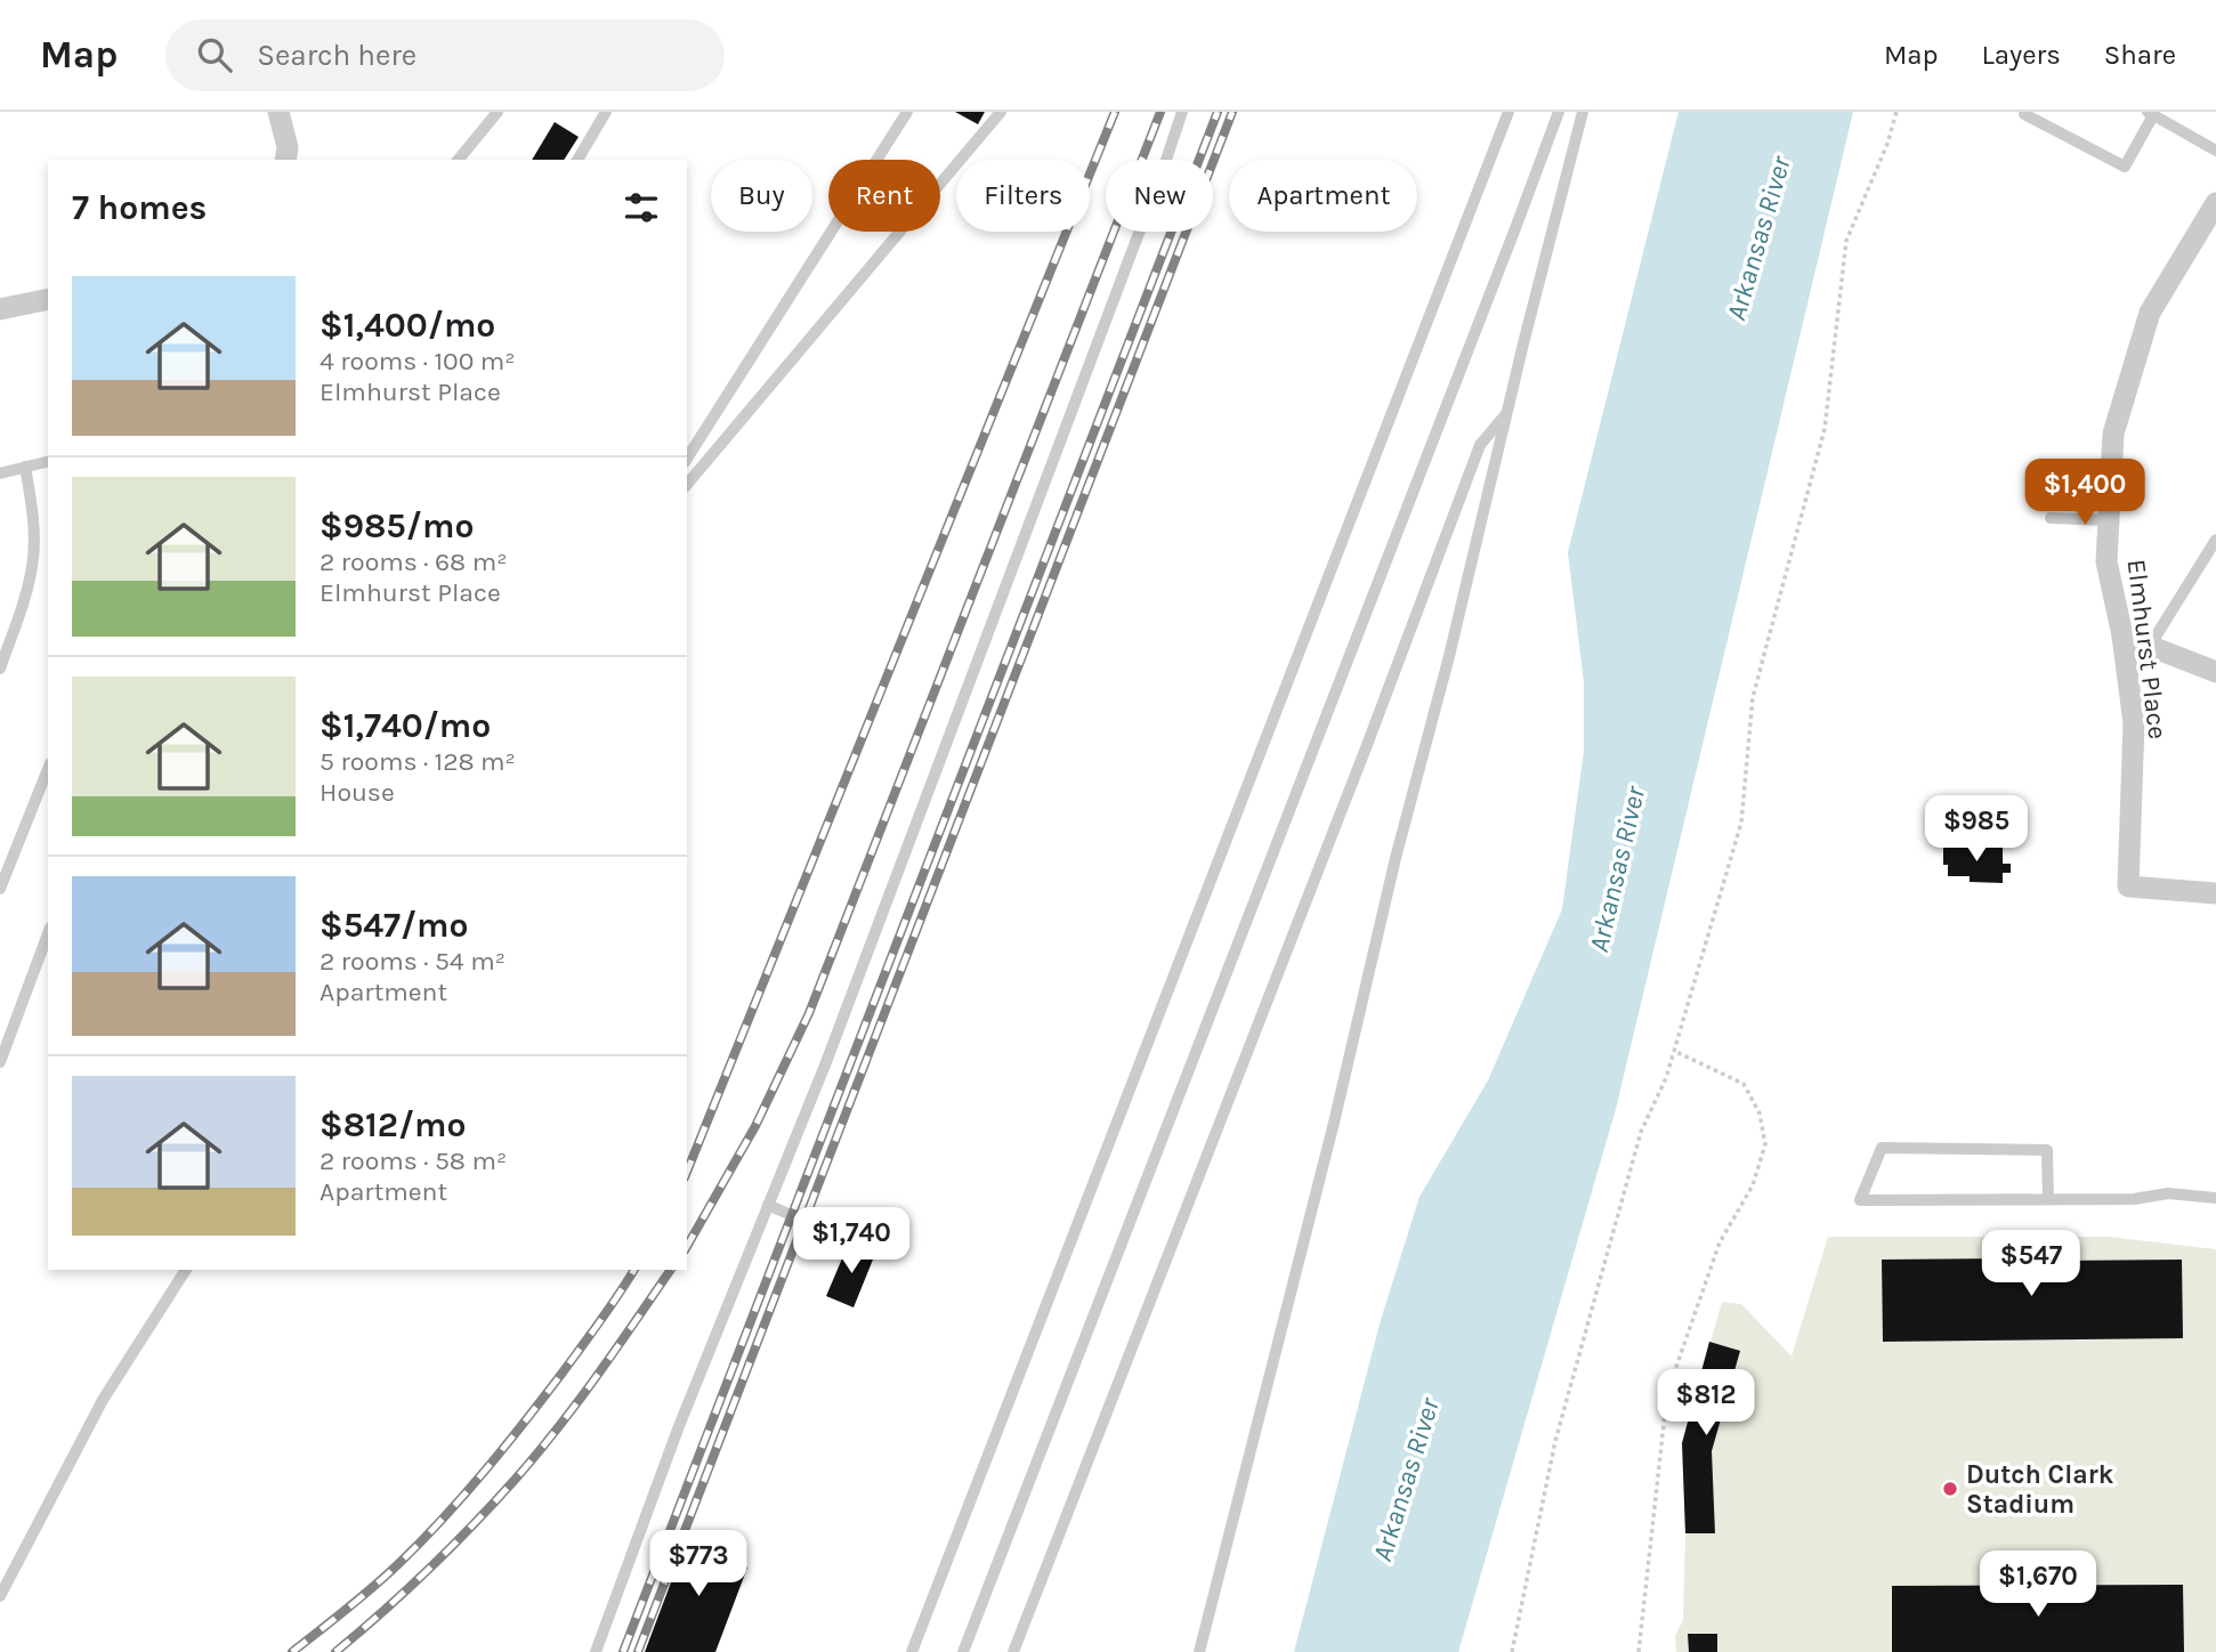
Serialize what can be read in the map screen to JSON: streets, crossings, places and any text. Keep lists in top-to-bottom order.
{
  "streets": {
    "street": ["Elmhurst Place"]
  },
  "water": ["Arkansas River"],
  "places": ["Dutch Clark Stadium"],
  "page": {
    "header": "Map",
    "search": "Search here",
    "nav": ["Map", "Layers", "Share"],
    "chip": [
      "Buy",
      "Rent",
      "Filters",
      "New",
      "Apartment"
    ],
    "heading": "7 homes",
    "list": [
      {
        "name": "$1,400/mo",
        "note": "4 rooms · 100 m² · Elmhurst Place"
      },
      {
        "name": "$985/mo",
        "note": "2 rooms · 68 m² · Elmhurst Place"
      },
      {
        "name": "$1,740/mo",
        "note": "5 rooms · 128 m² · House"
      },
      {
        "name": "$547/mo",
        "note": "2 rooms · 54 m² · Apartment"
      },
      {
        "name": "$812/mo",
        "note": "2 rooms · 58 m² · Apartment"
      }
    ],
    "price": [
      "$1,400",
      "$985",
      "$1,740",
      "$547",
      "$812",
      "$773",
      "$1,670"
    ]
  }
}
